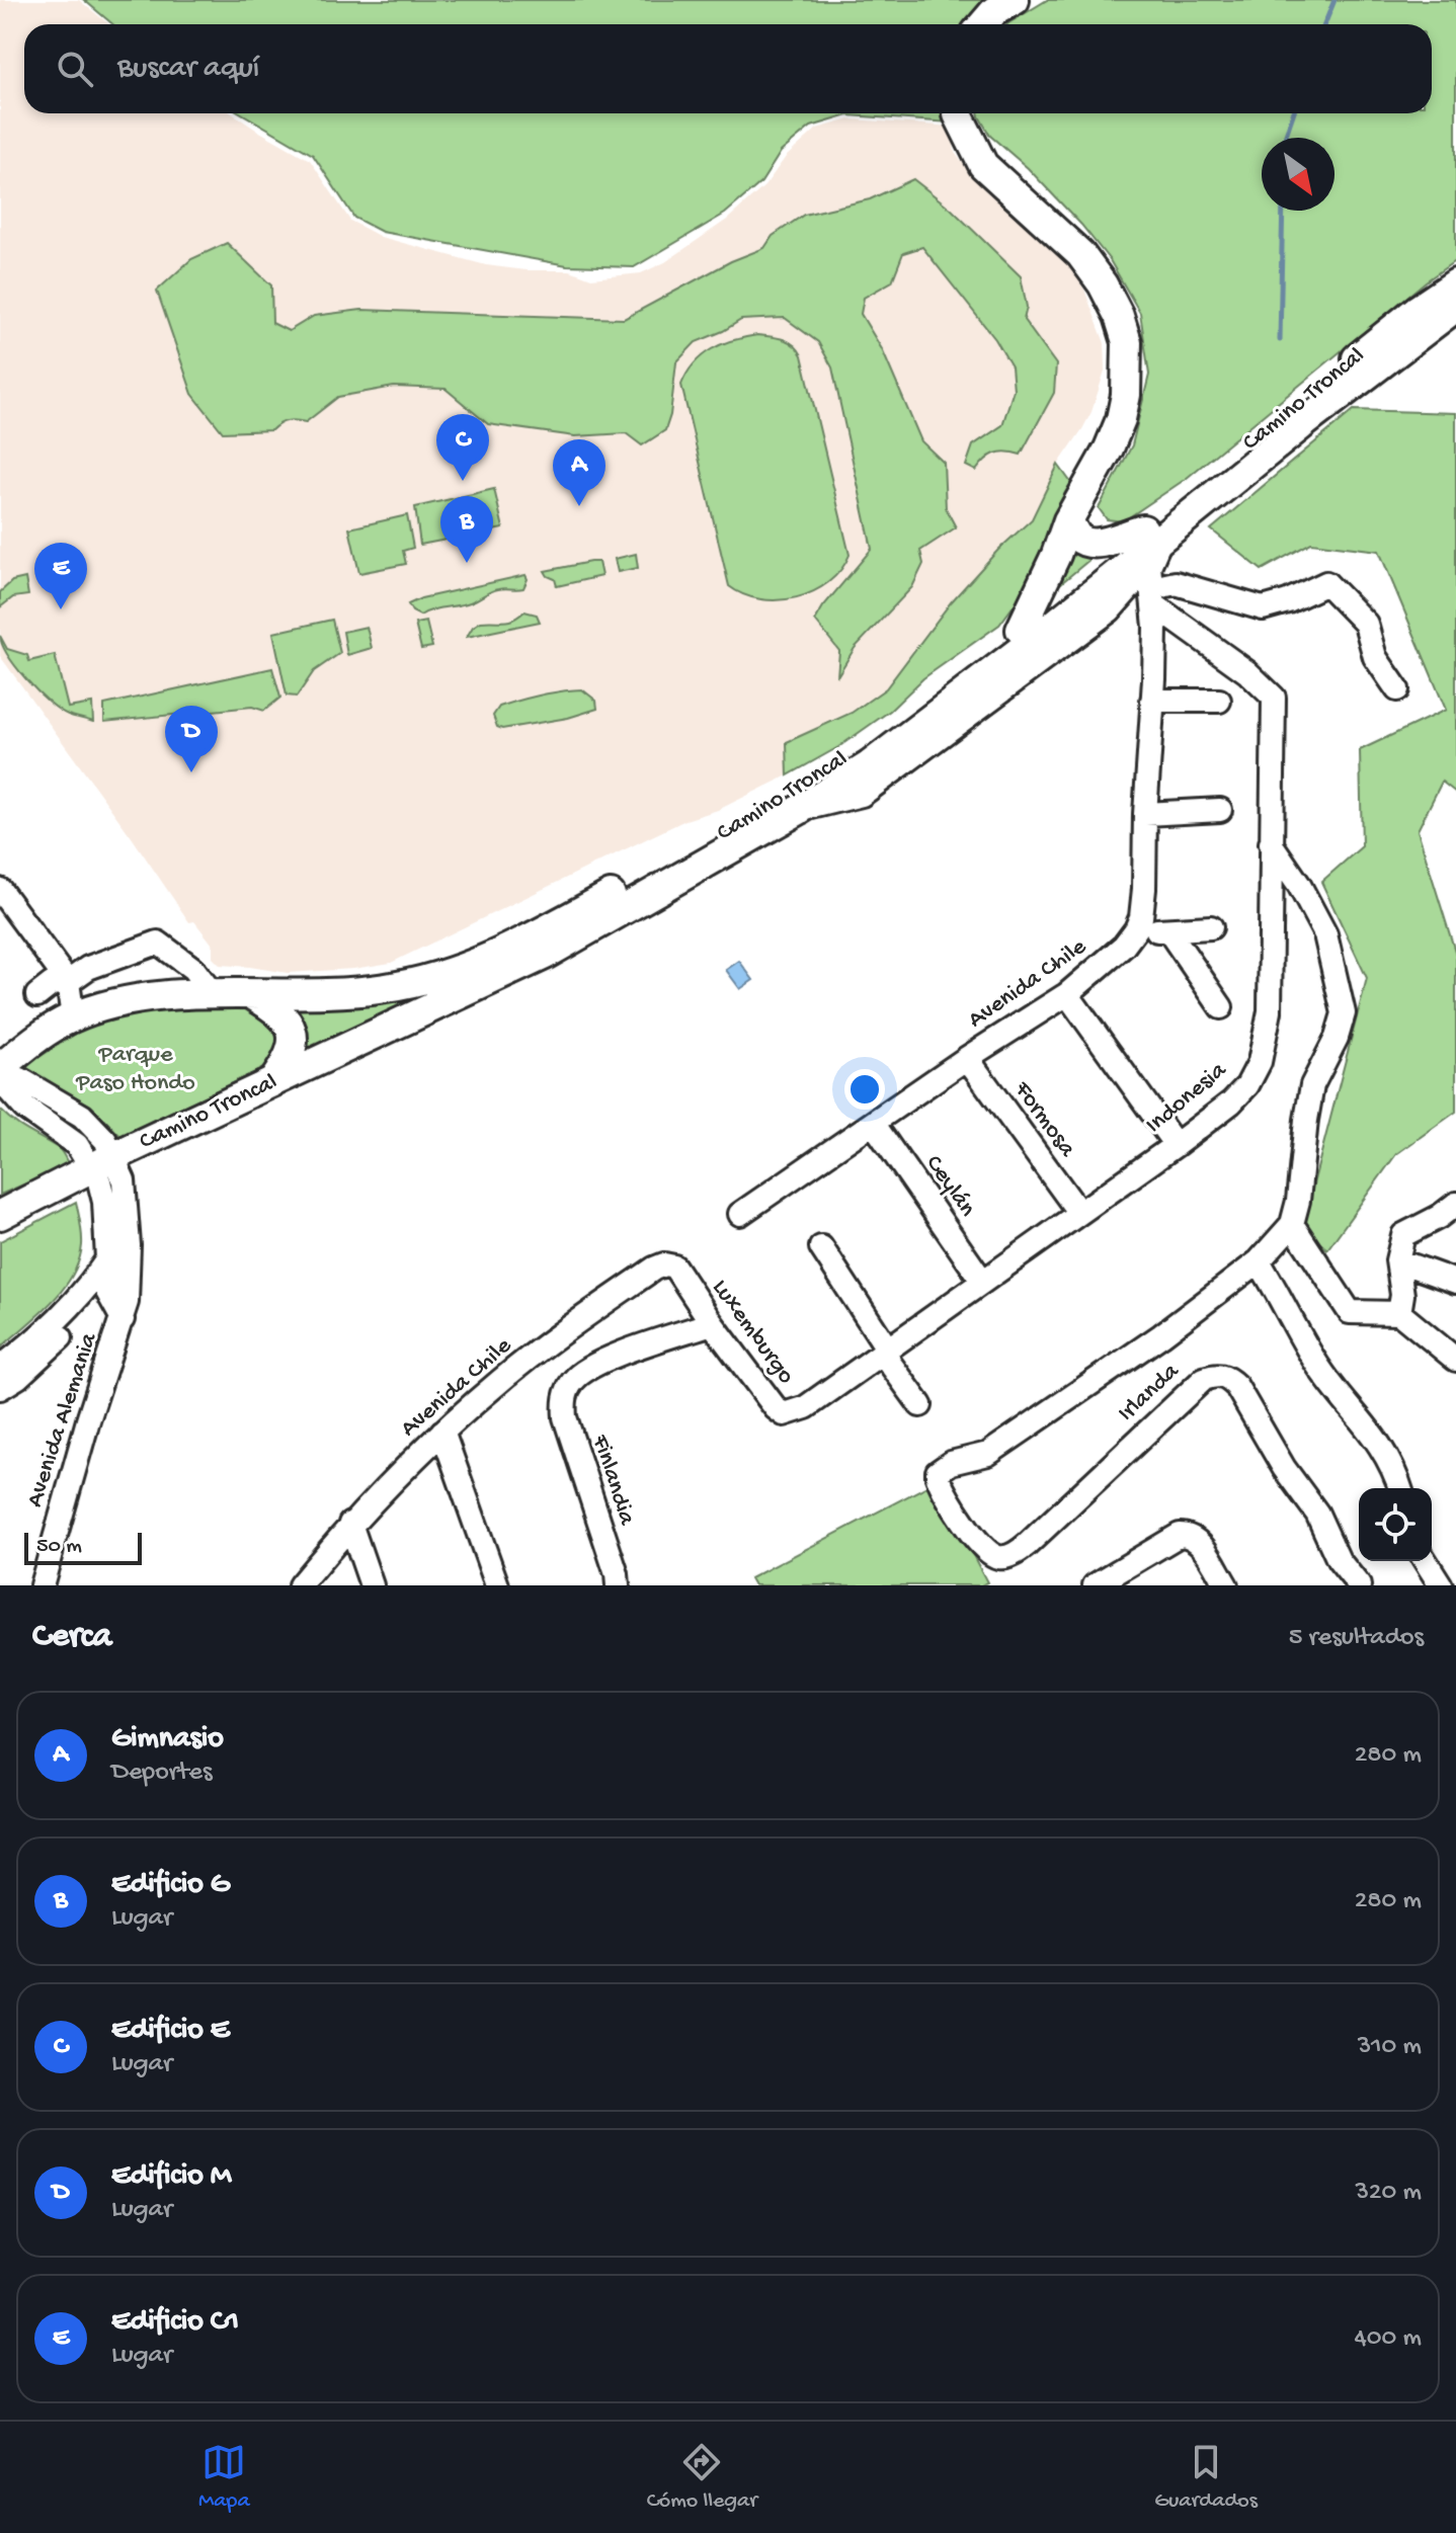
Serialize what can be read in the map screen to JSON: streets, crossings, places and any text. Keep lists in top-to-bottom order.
{
  "streets": {
    "main road": ["Camino Troncal"],
    "street": [
      "Avenida Chile",
      "Indonesia",
      "Formosa",
      "Ceylán",
      "Luxemburgo",
      "Irlanda",
      "Avenida Alemania",
      "Finlandia"
    ]
  },
  "crossings": [
    ["Camino Troncal", "Indonesia"],
    ["Camino Troncal", "Avenida Alemania"],
    ["Avenida Chile", "Formosa"],
    ["Avenida Chile", "Ceylán"],
    ["Avenida Chile", "Luxemburgo"],
    ["Indonesia", "Formosa"],
    ["Indonesia", "Ceylán"],
    ["Indonesia", "Luxemburgo"],
    ["Luxemburgo", "Finlandia"]
  ],
  "parks": ["Parque Paso Hondo"],
  "scale_bar": "50 m",
  "north": "bottom right",
  "page": {
    "search": "Buscar aquí",
    "pins": [
      "C",
      "A",
      "B",
      "E",
      "D"
    ],
    "scale": "50 m",
    "heading": ["Cerca", "5 resultados"],
    "list": [
      {
        "mark": "A",
        "name": "Gimnasio",
        "note": "Deportes",
        "value": "280 m"
      },
      {
        "mark": "B",
        "name": "Edificio G",
        "note": "Lugar",
        "value": "280 m"
      },
      {
        "mark": "C",
        "name": "Edificio E",
        "note": "Lugar",
        "value": "310 m"
      },
      {
        "mark": "D",
        "name": "Edificio M",
        "note": "Lugar",
        "value": "320 m"
      },
      {
        "mark": "E",
        "name": "Edificio C1",
        "note": "Lugar",
        "value": "400 m"
      }
    ],
    "nav": ["Mapa", "Cómo llegar", "Guardados"]
  }
}
